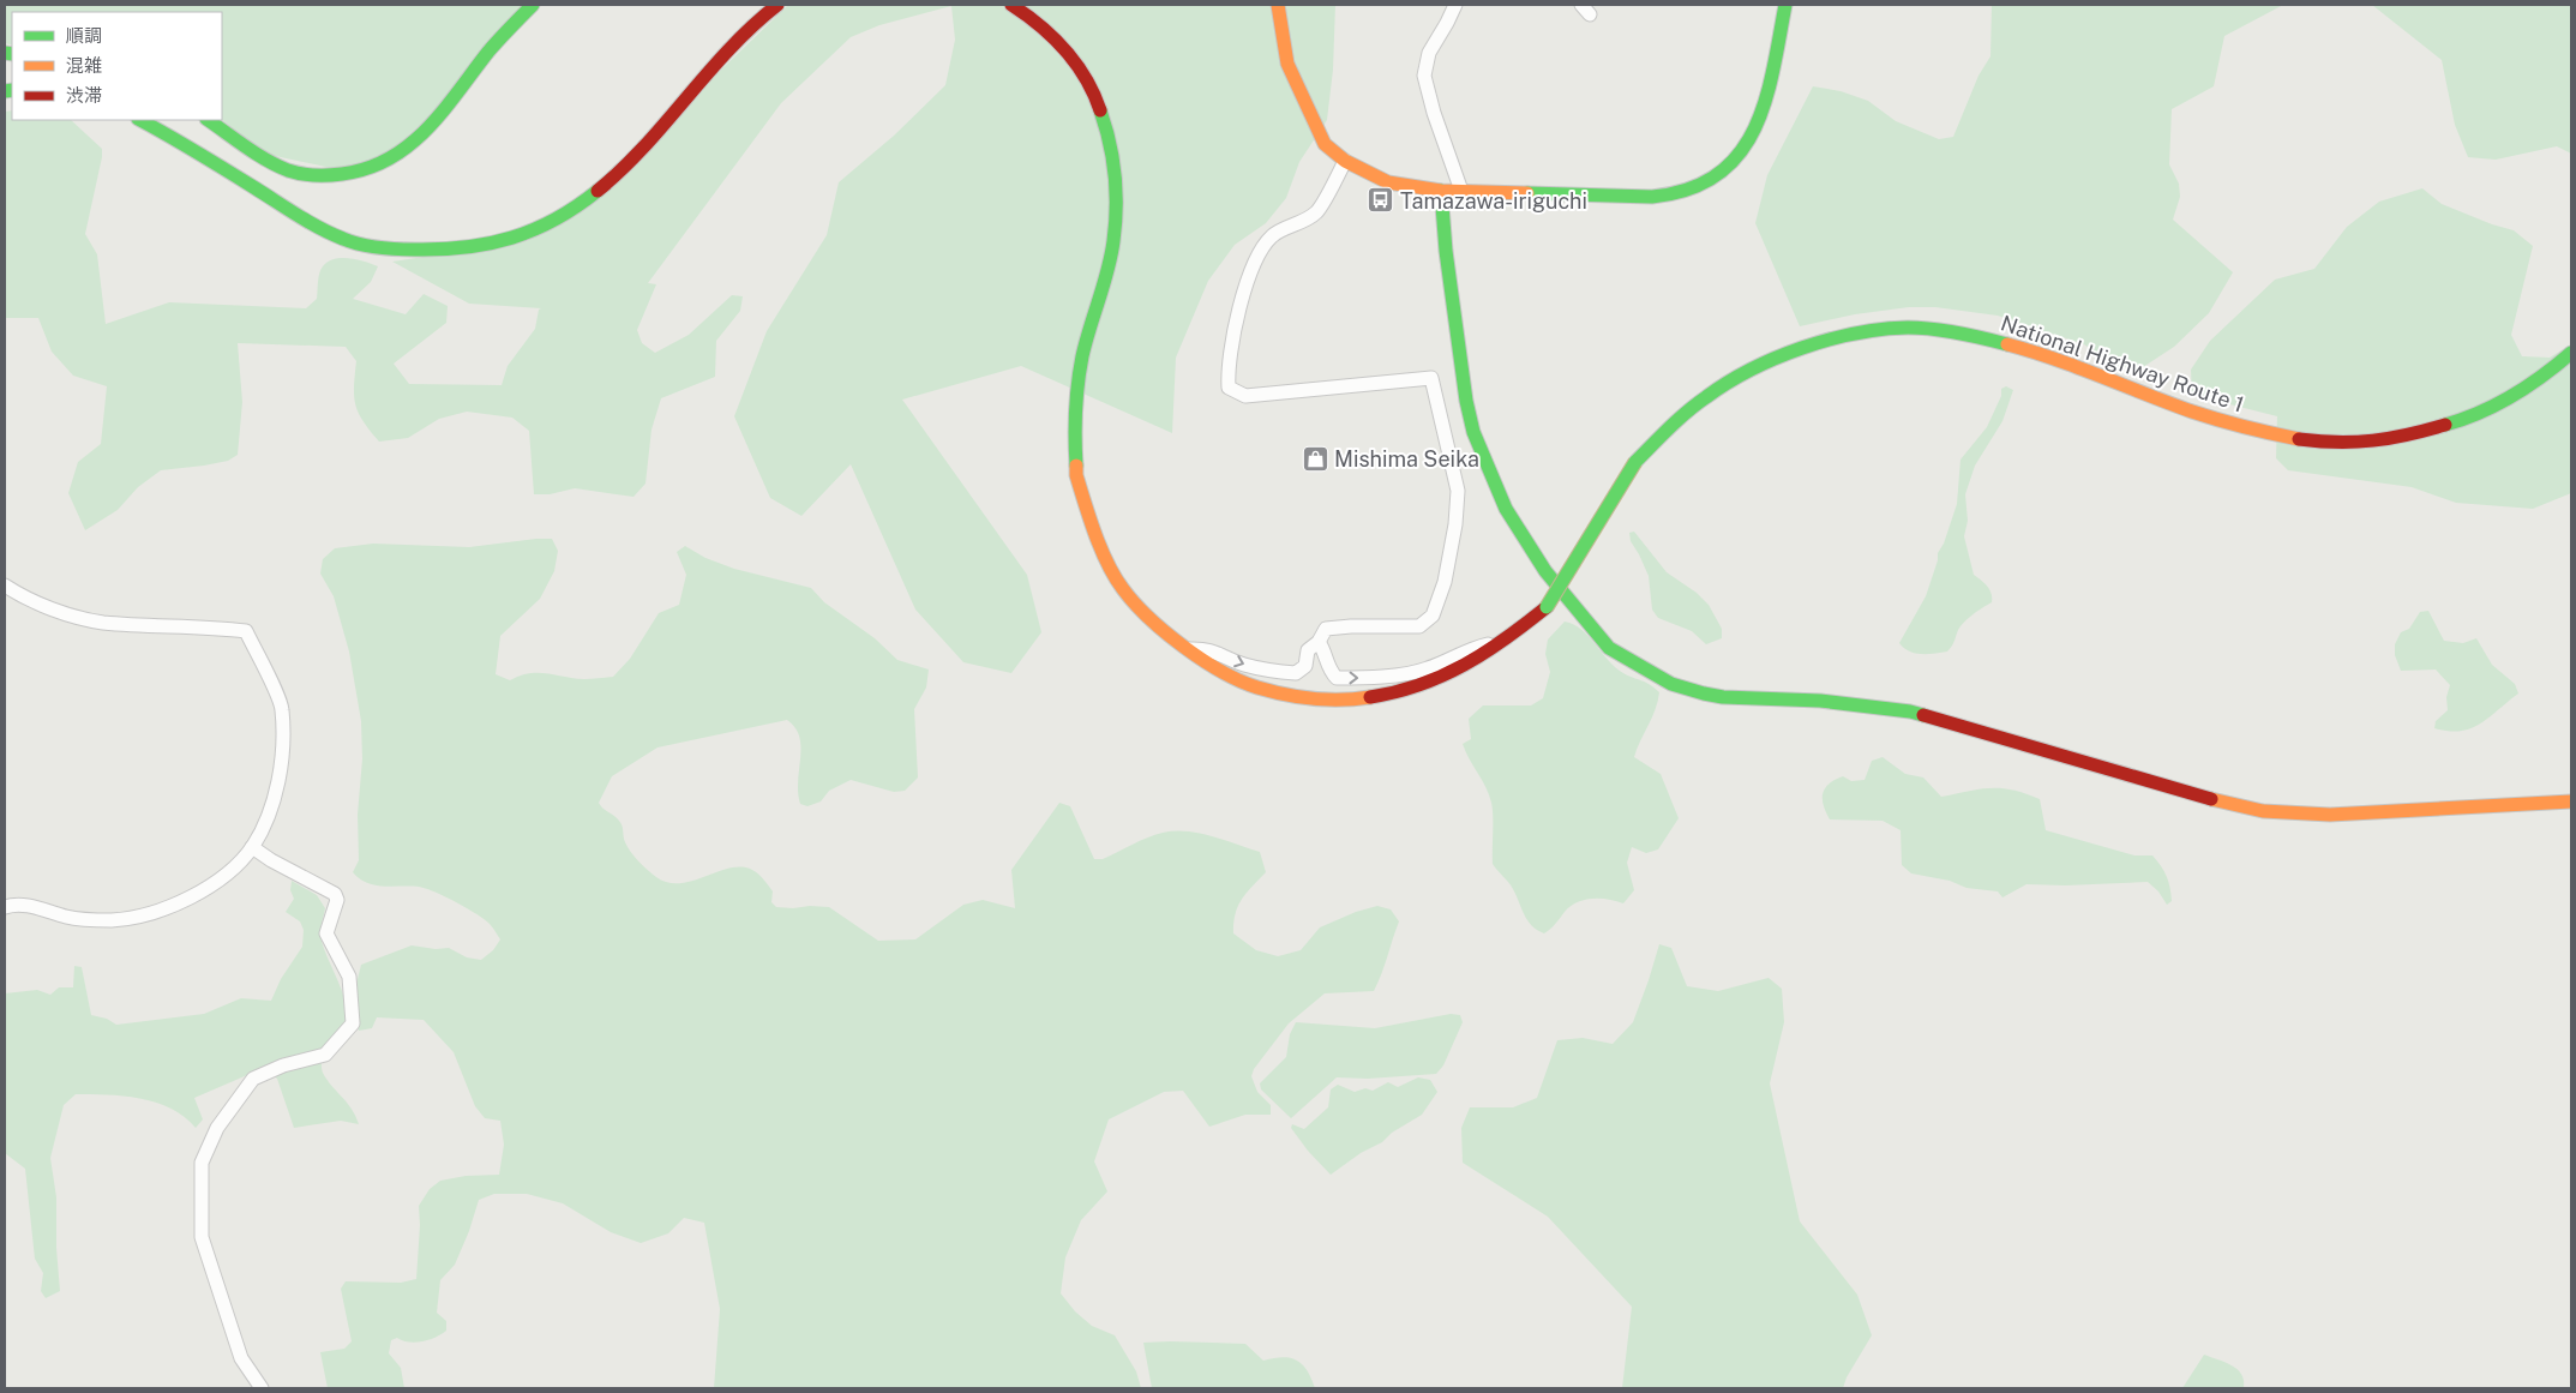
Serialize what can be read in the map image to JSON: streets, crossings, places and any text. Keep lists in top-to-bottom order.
{
  "streets": {
    "main road": ["National Highway Route 1"]
  },
  "places": {
    "bus stop": ["Tamazawa-iriguchi"],
    "shop": ["Mishima Seika"]
  },
  "legend": ["順調", "混雑", "渋滞"]
}
